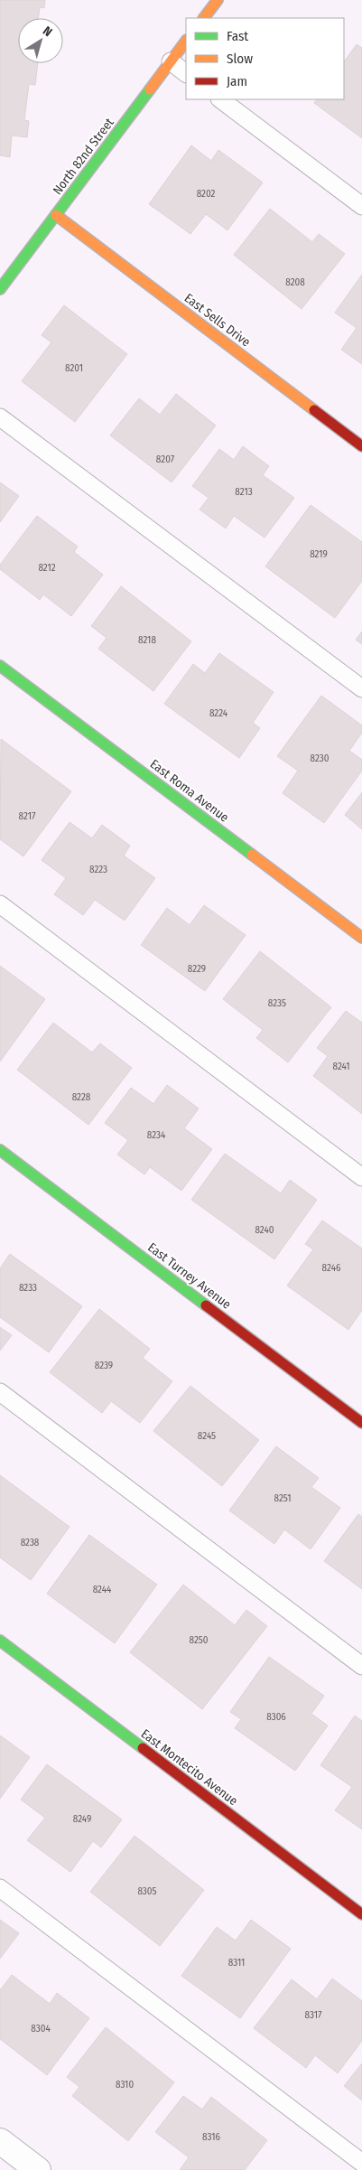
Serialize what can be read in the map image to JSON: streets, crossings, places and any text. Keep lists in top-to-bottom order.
{
  "streets": {
    "street": [
      "North 82nd Street",
      "East Sells Drive",
      "East Roma Avenue",
      "East Turney Avenue",
      "East Montecito Avenue"
    ]
  },
  "crossings": [
    ["North 82nd Street", "East Sells Drive"]
  ],
  "house_numbers": [
    "8202",
    "8208",
    "8201",
    "8207",
    "8213",
    "8219",
    "8212",
    "8218",
    "8224",
    "8230",
    "8217",
    "8223",
    "8229",
    "8235",
    "8241",
    "8228",
    "8234",
    "8240",
    "8246",
    "8233",
    "8239",
    "8245",
    "8251",
    "8238",
    "8244",
    "8250",
    "8306",
    "8249",
    "8305",
    "8311",
    "8317",
    "8304",
    "8310",
    "8316"
  ],
  "legend": ["Fast", "Slow", "Jam"],
  "north": "top right"
}
